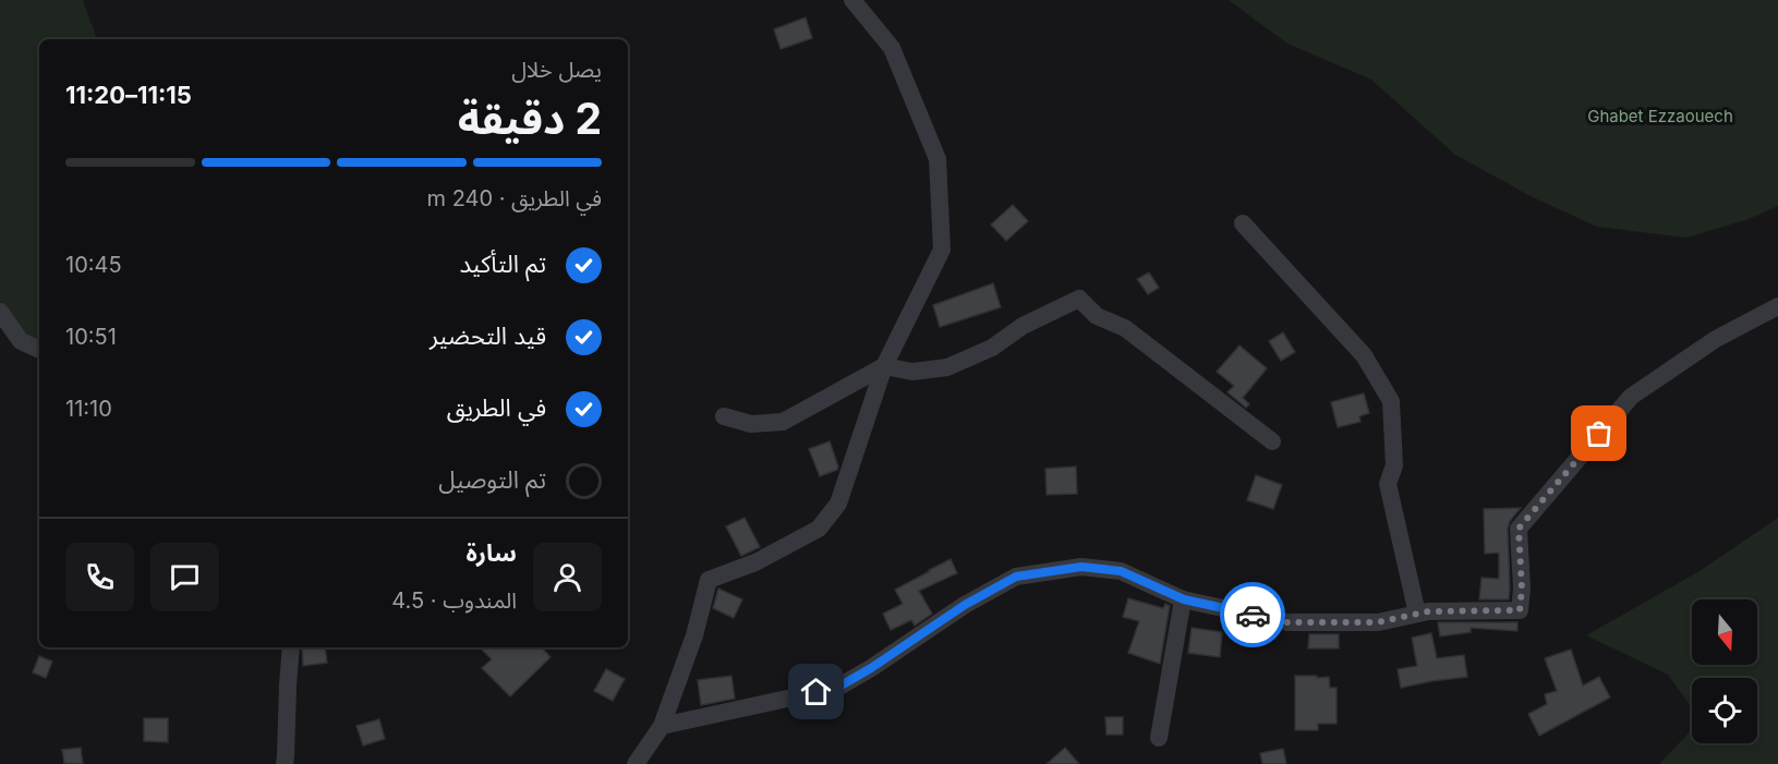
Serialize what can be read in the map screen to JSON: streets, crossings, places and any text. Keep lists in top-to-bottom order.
{
  "parks": ["Ghabet Ezzaouech"],
  "north": "bottom",
  "page": {
    "heading": ["2 دقيقة", "يصل خلال", "11:15–11:20"],
    "panel": ["سارة", "المندوب · 4.5"],
    "bar": "في الطريق · 240 m",
    "list": [
      ["تم التأكيد", "10:45"],
      ["قيد التحضير", "10:51"],
      ["في الطريق", "11:10"],
      "تم التوصيل"
    ]
  }
}
